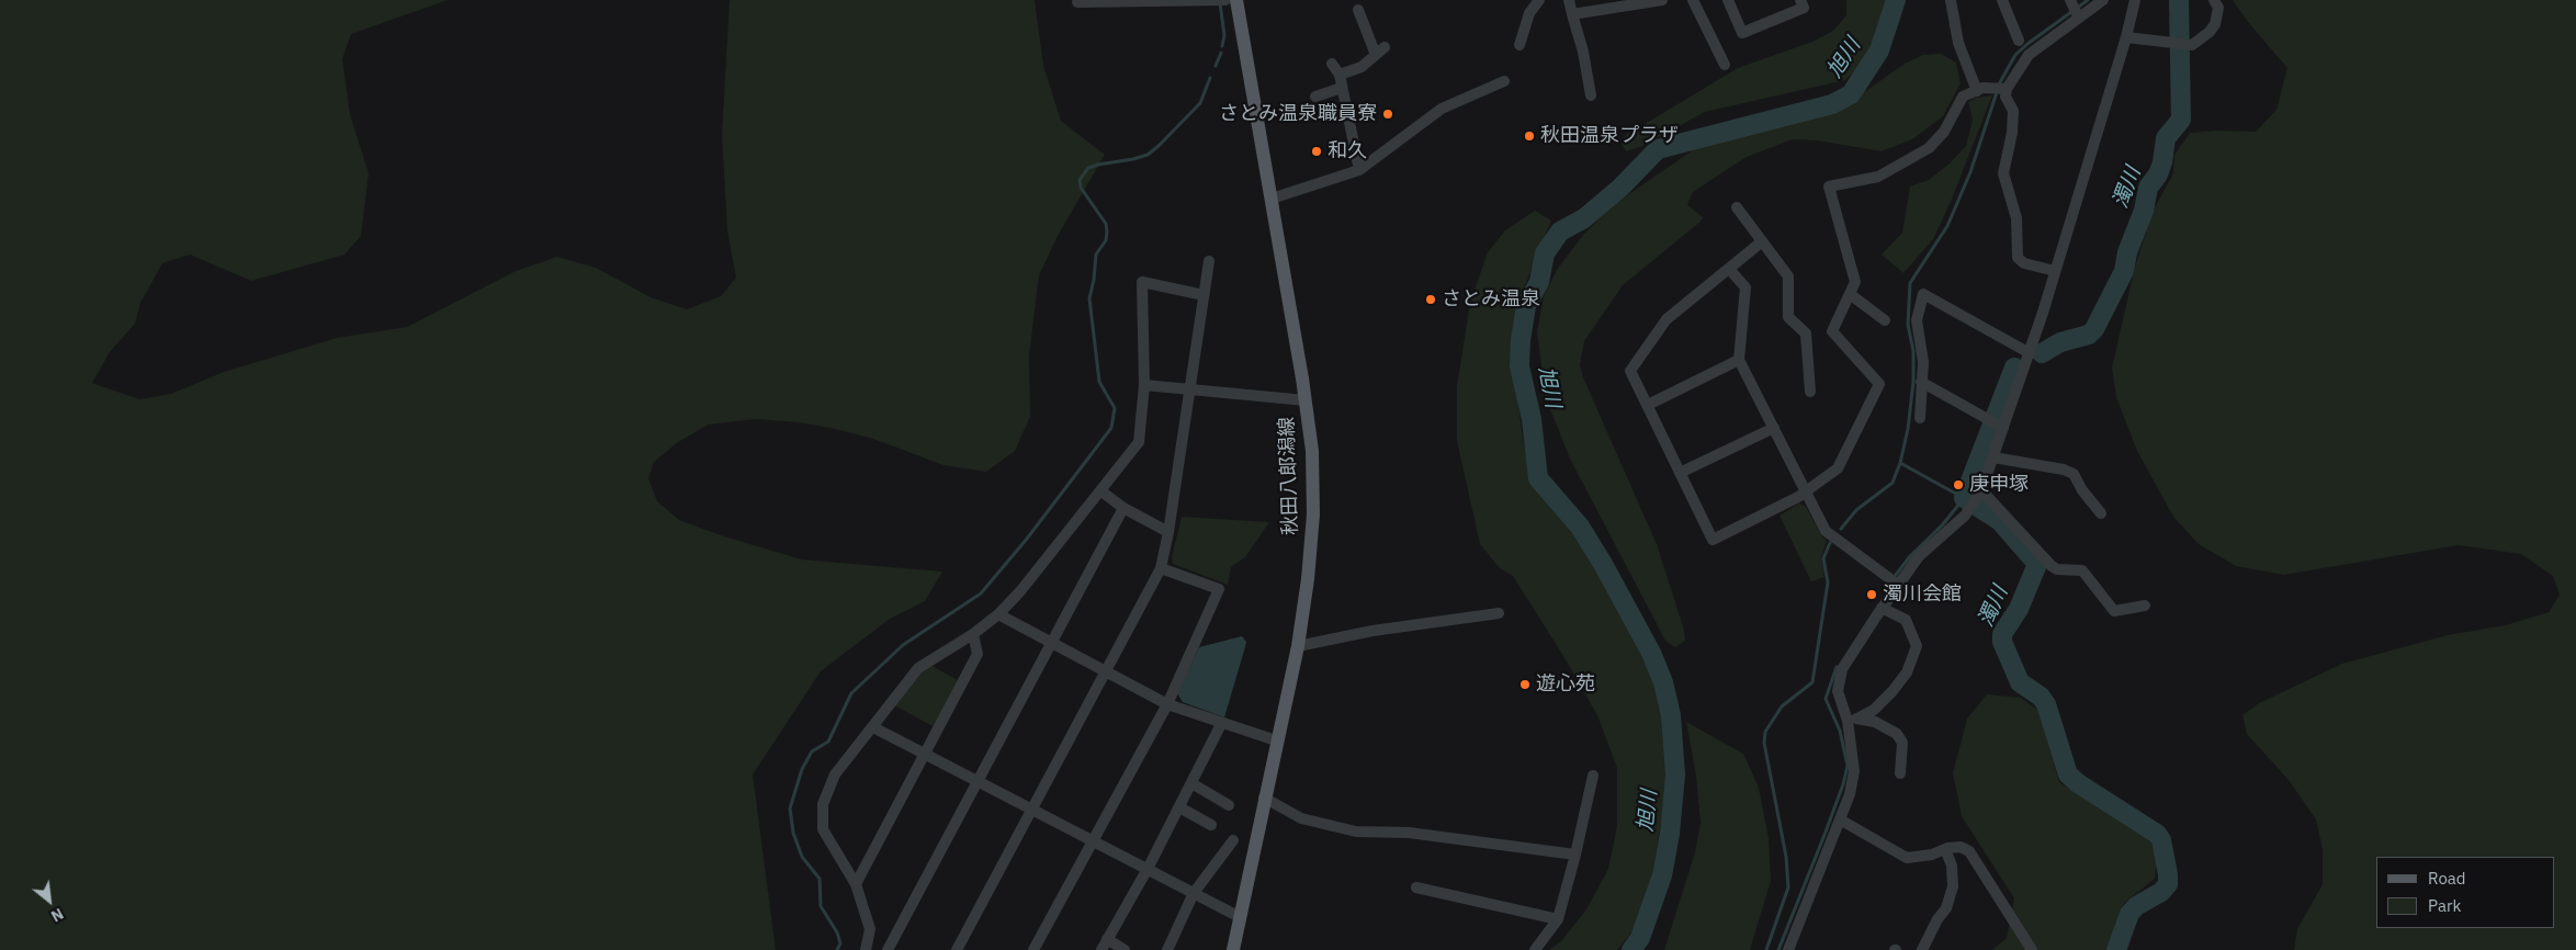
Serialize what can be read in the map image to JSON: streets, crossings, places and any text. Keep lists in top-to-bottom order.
{
  "streets": {
    "main road": ["秋田八郎潟線"]
  },
  "water": ["旭川", "濁川"],
  "places": [
    "さとみ温泉職員寮",
    "秋田温泉プラザ",
    "和久",
    "さとみ温泉",
    "庚申塚",
    "濁川会館",
    "遊心苑"
  ],
  "legend": ["Road", "Park"],
  "north": "bottom right"
}
